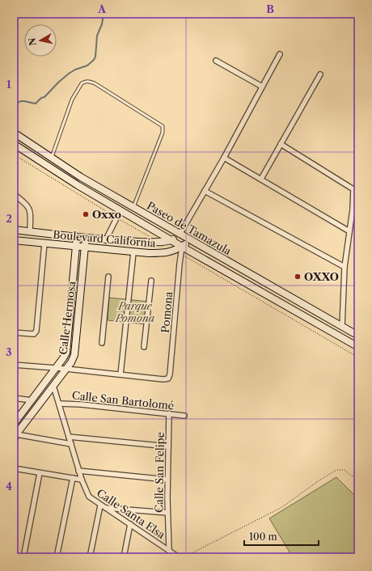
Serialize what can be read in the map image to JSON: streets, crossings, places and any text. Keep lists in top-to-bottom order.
{
  "streets": {
    "main road": ["Paseo de Tamazula", "Boulevard California", "Calle Hermosa"],
    "street": [
      "Pomona",
      "Calle San Bartolomé",
      "Calle San Felipe",
      "Calle Santa Elsa"
    ]
  },
  "crossings": [
    ["Paseo de Tamazula", "Boulevard California"],
    ["Paseo de Tamazula", "Pomona"],
    ["Boulevard California", "Pomona"],
    ["Boulevard California", "Calle Hermosa"],
    ["Calle Hermosa", "Calle Santa Elsa"],
    ["Calle San Bartolomé", "Calle San Felipe"],
    ["Calle San Bartolomé", "Calle Santa Elsa"],
    ["Calle San Felipe", "Calle Santa Elsa"]
  ],
  "parks": ["Parque Pomona"],
  "places": ["Oxxo", "OXXO"],
  "scale_bar": "100 m",
  "north": "left",
  "grid": {
    "columns": ["A", "B"],
    "rows": [
      "1",
      "2",
      "3",
      "4"
    ]
  }
}
